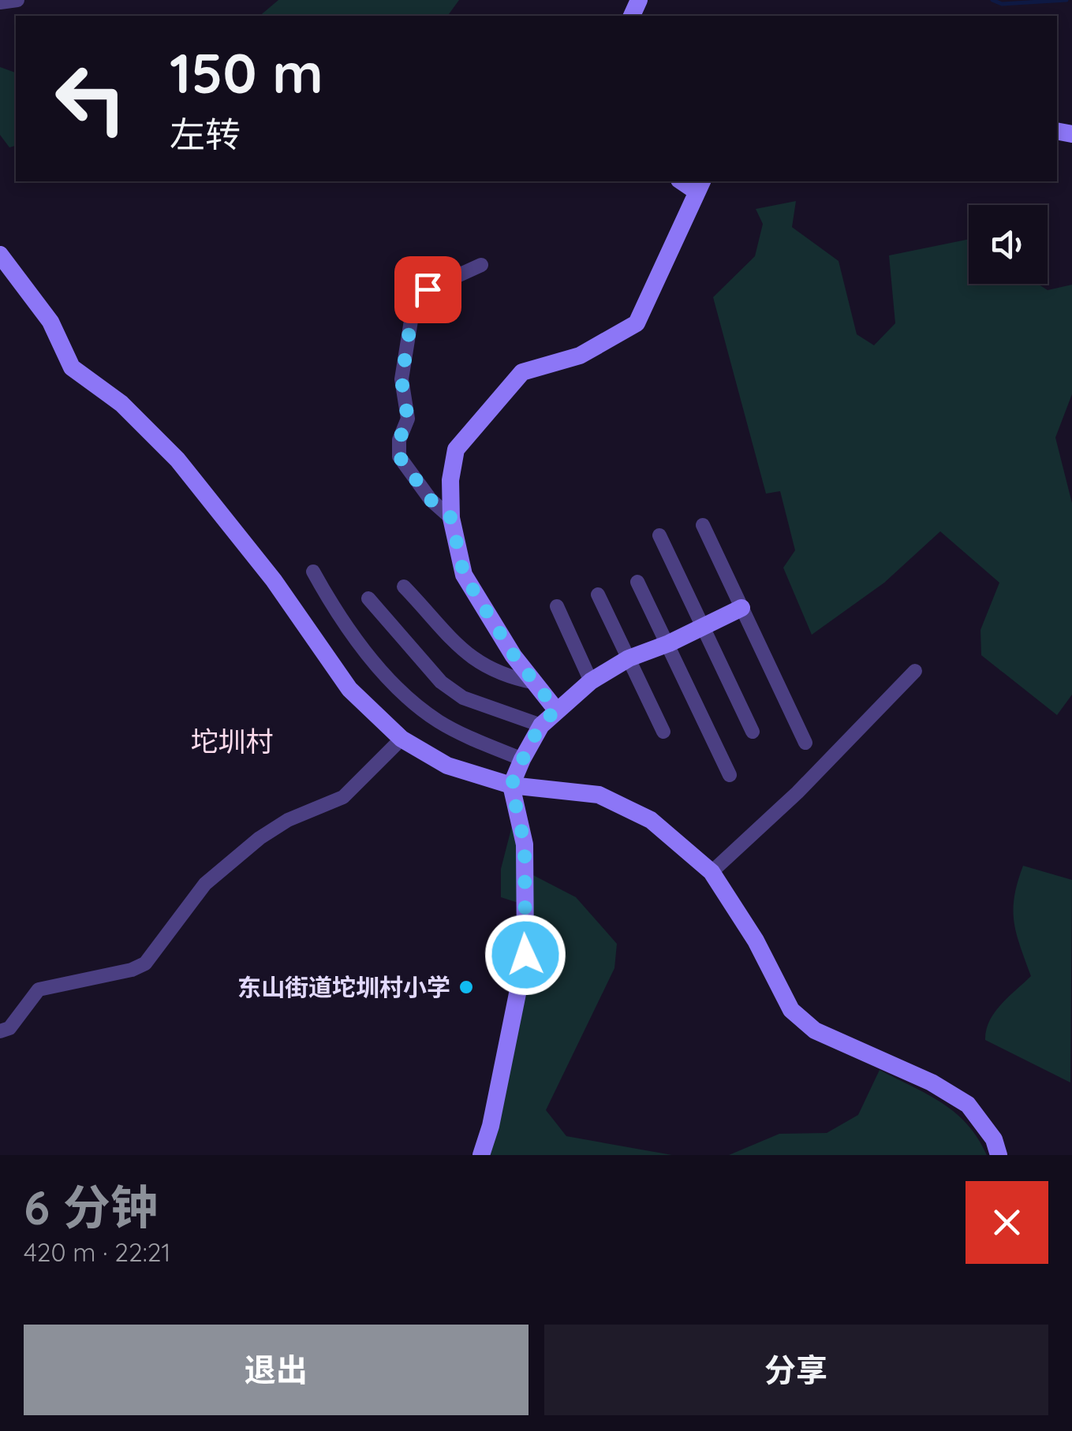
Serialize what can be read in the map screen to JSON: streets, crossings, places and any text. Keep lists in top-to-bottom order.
{
  "districts": ["坨圳村"],
  "places": ["东山街道坨圳村小学"],
  "page": {
    "turn": ["150 m", "左转"],
    "heading": ["6 分钟", "420 m · 22:21"],
    "buttons": ["退出", "分享"]
  }
}
